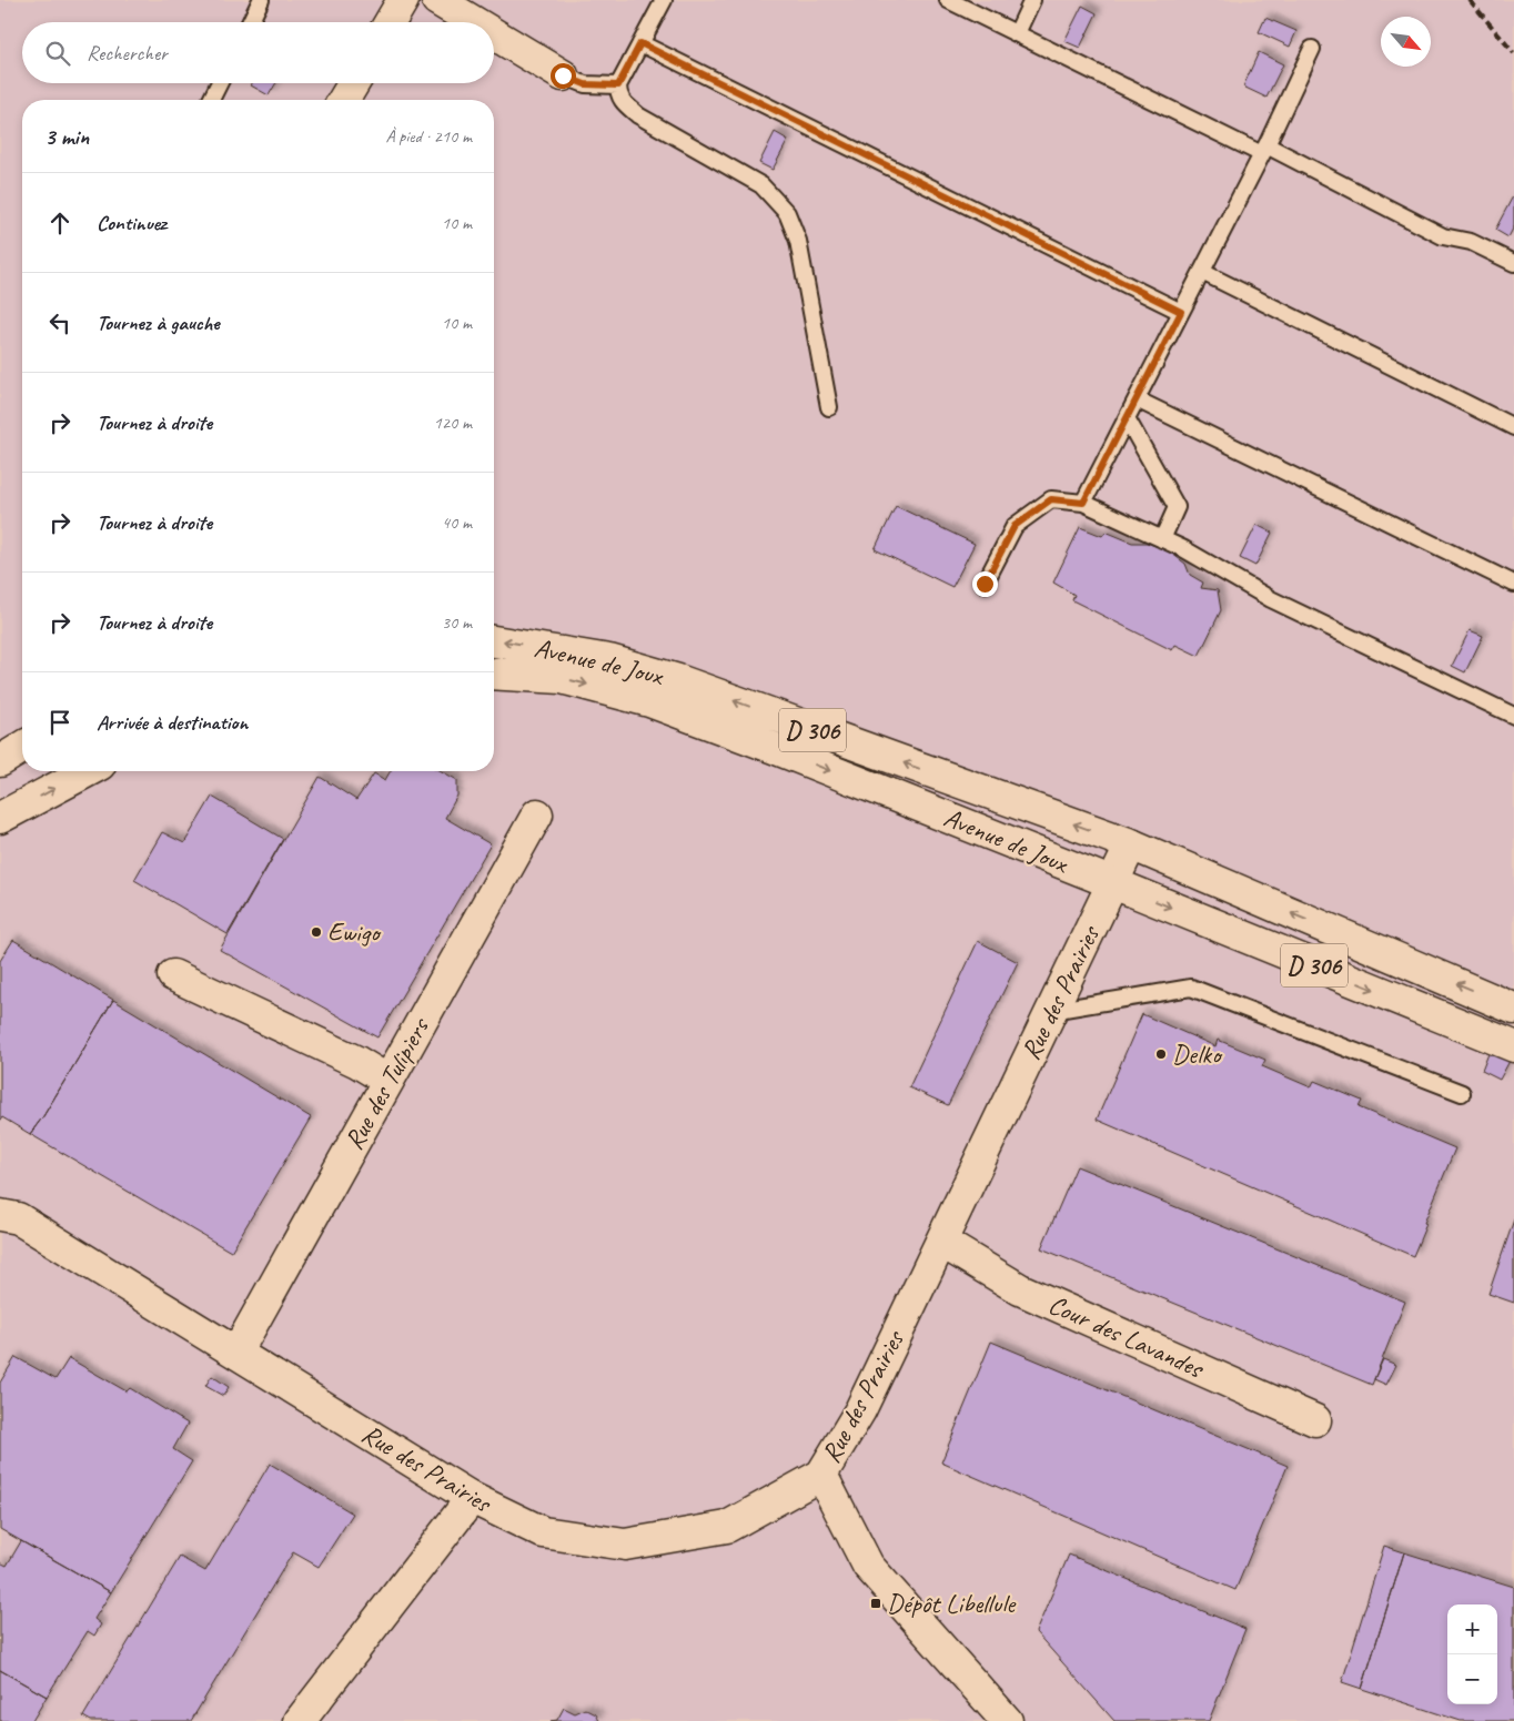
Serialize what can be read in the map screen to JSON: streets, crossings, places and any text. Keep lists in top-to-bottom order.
{
  "streets": {
    "street": [
      "Avenue de Joux",
      "D 306",
      "Rue des Prairies",
      "Rue des Tulipiers",
      "Cour des Lavandes"
    ]
  },
  "crossings": [
    ["Avenue de Joux", "Rue des Prairies"],
    ["Rue des Prairies", "Rue des Tulipiers"],
    ["Rue des Prairies", "Cour des Lavandes"]
  ],
  "places": {
    "other": ["Ewigo", "Delko"],
    "transit": ["Dépôt Libellule"]
  },
  "north": "bottom right",
  "page": {
    "search": "Rechercher",
    "heading": ["3 min", "À pied · 210 m"],
    "list": [
      ["Continuez", "10 m"],
      ["Tournez à gauche", "10 m"],
      ["Tournez à droite", "120 m"],
      ["Tournez à droite", "40 m"],
      ["Tournez à droite", "30 m"],
      "Arrivée à destination"
    ],
    "map_buttons": ["+", "−"]
  }
}
